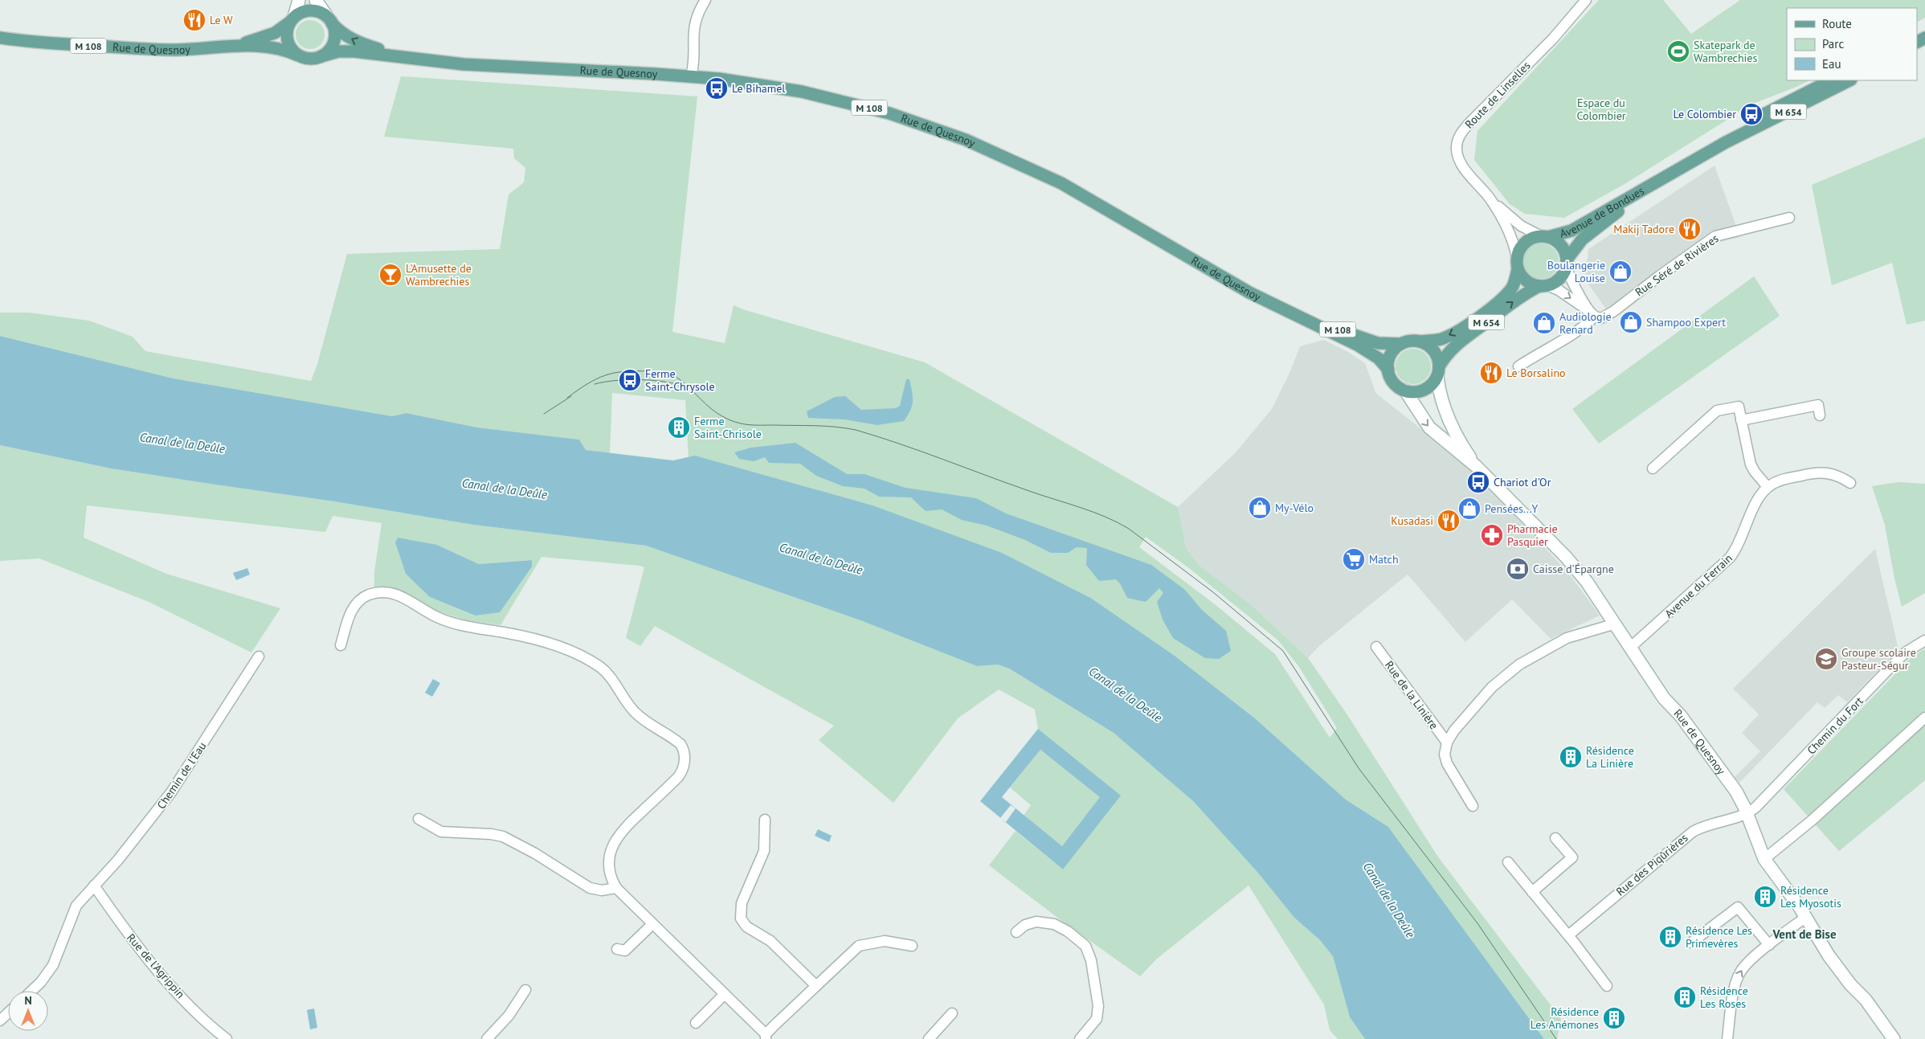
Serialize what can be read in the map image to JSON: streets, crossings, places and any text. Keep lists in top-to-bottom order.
{
  "streets": {
    "main road": [
      "M 108",
      "Rue de Quesnoy",
      "M 654",
      "Avenue de Bondues"
    ],
    "street": [
      "Route de Linselles",
      "Rue Séré de Rivières",
      "Avenue du Ferrain",
      "Rue de la Linière",
      "Chemin du Fort",
      "Chemin de l'Eau",
      "Rue des Piqûrières",
      "Rue de l'Agrippin"
    ]
  },
  "crossings": [
    ["Rue de Quesnoy", "M 654"],
    ["Rue de Quesnoy", "Avenue du Ferrain"],
    ["Rue de Quesnoy", "Rue de la Linière"],
    ["Rue de Quesnoy", "Chemin du Fort"],
    ["Rue de Quesnoy", "Rue des Piqûrières"],
    ["Route de Linselles", "M 654"],
    ["Route de Linselles", "Avenue de Bondues"],
    ["M 654", "Avenue de Bondues"],
    ["Chemin du Fort", "Rue des Piqûrières"],
    ["Chemin de l'Eau", "Rue de l'Agrippin"]
  ],
  "districts": ["Vent de Bise"],
  "water": ["Canal de la Deûle"],
  "parks": ["Espace du Colombier"],
  "places": {
    "restaurant": [
      "Le W",
      "Makij Tadore",
      "Le Borsalino",
      "Kusadasi"
    ],
    "sports": ["Skatepark de Wambrechies"],
    "bus stop": [
      "Le Bihamel",
      "Le Colombier",
      "Ferme Saint-Chrysole",
      "Chariot d'Or"
    ],
    "shop": [
      "Boulangerie Louise",
      "Shampoo Expert",
      "Audiologie Renard",
      "My-Vélo",
      "Pensées...Y"
    ],
    "bar": ["L'Amusette de Wambrechies"],
    "building": [
      "Ferme Saint-Chrisole",
      "Résidence La Linière",
      "Résidence Les Myosotis",
      "Résidence Les Primevères",
      "Résidence Les Roses",
      "Résidence Les Anémones"
    ],
    "pharmacy": ["Pharmacie Pasquier"],
    "supermarket": ["Match"],
    "bank": ["Caisse d'Épargne"],
    "school or university": ["Groupe scolaire Pasteur-Ségur"]
  },
  "legend": ["Route", "Parc", "Eau"],
  "north": "top"
}
